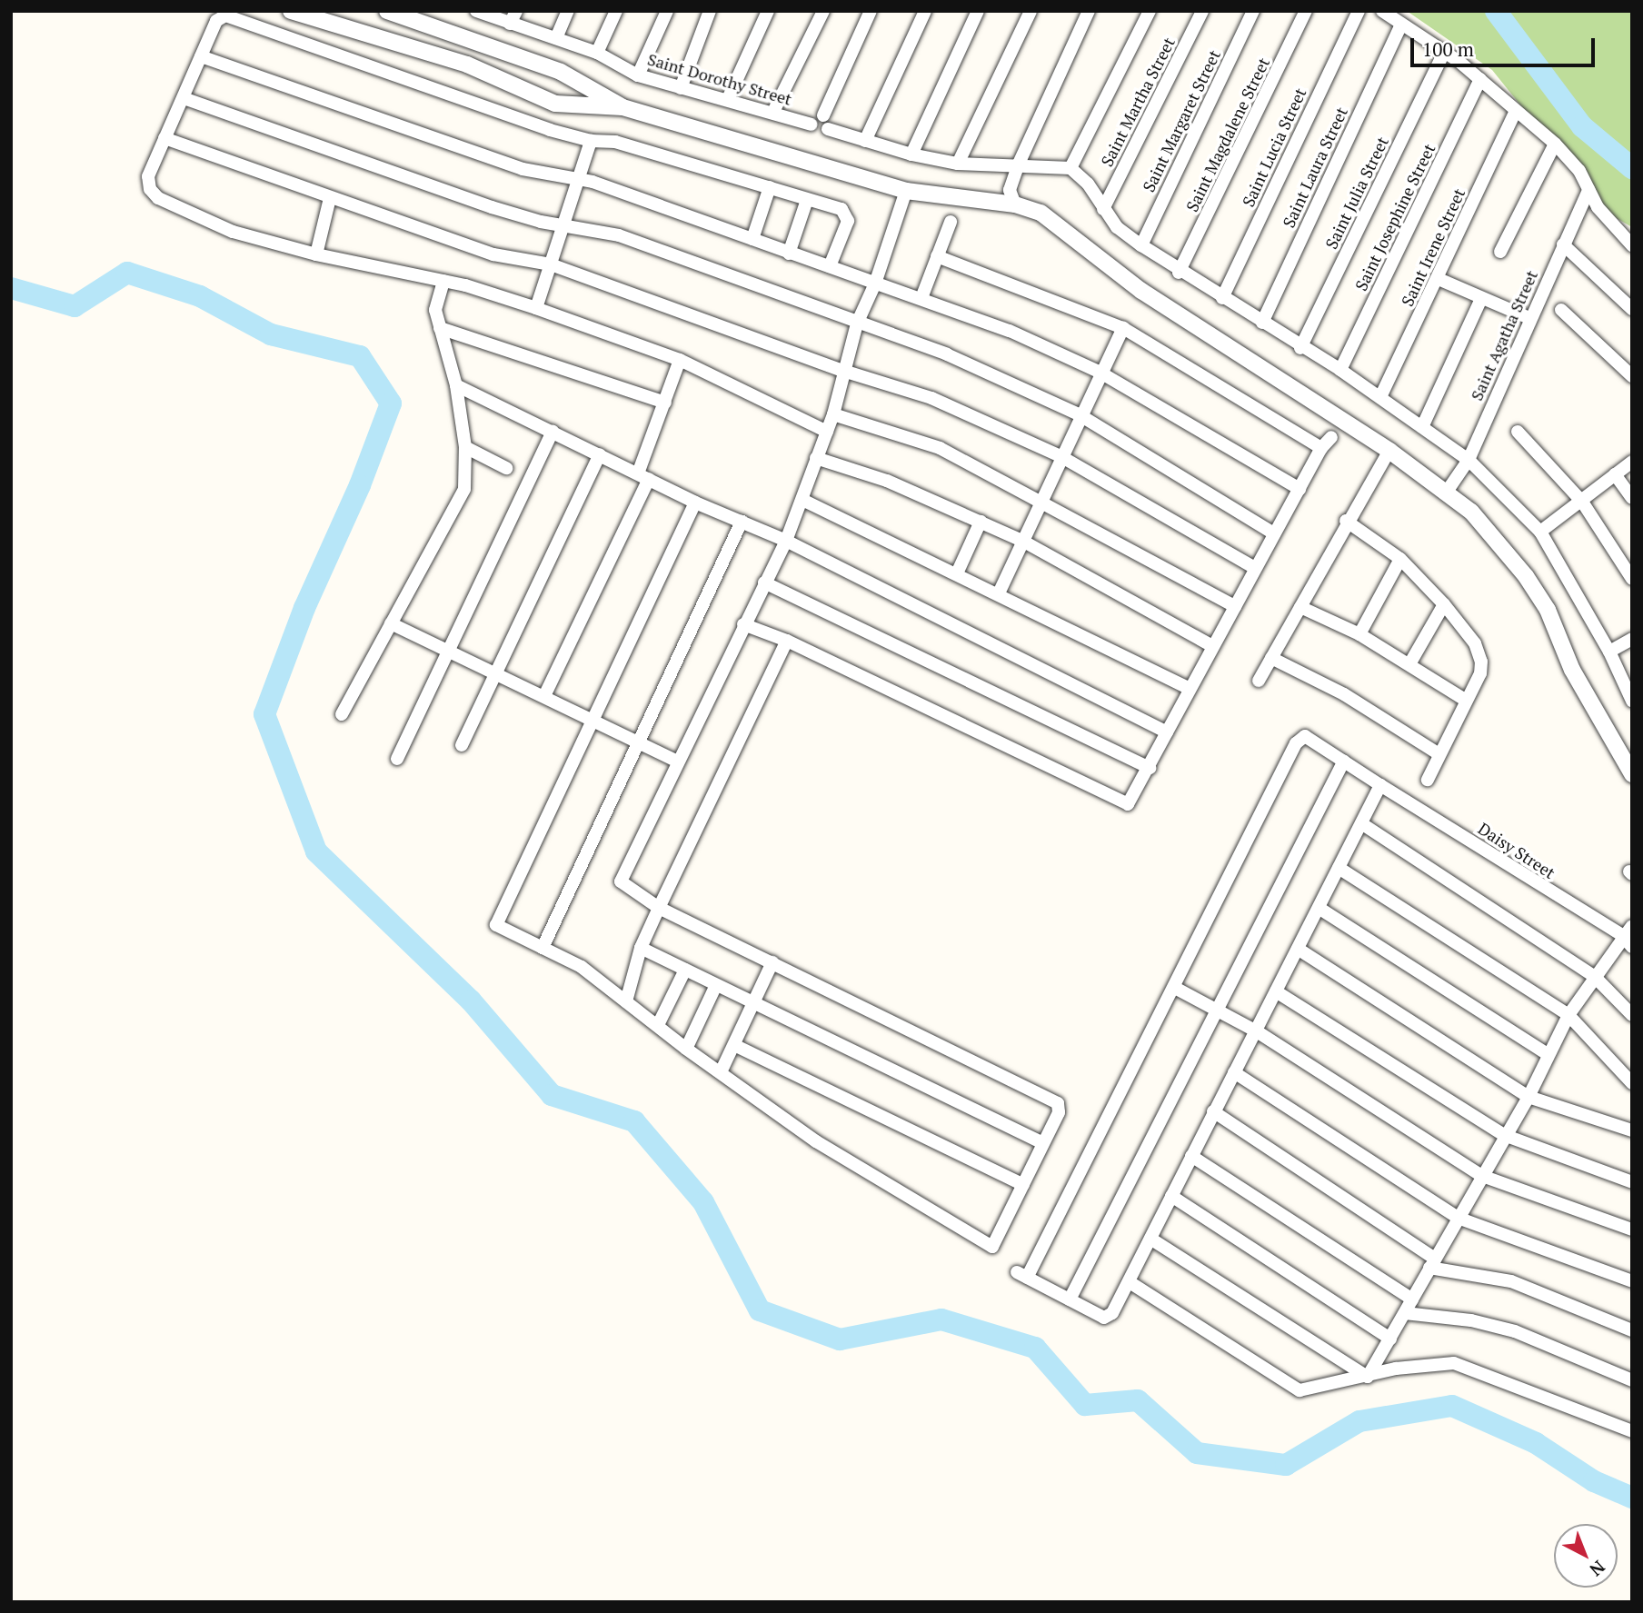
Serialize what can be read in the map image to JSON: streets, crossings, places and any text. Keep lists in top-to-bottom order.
{
  "streets": {
    "street": [
      "Saint Dorothy Street",
      "Saint Martha Street",
      "Saint Margaret Street",
      "Saint Magdalene Street",
      "Saint Lucia Street",
      "Saint Laura Street",
      "Saint Julia Street",
      "Saint Josephine Street",
      "Saint Irene Street",
      "Saint Agatha Street",
      "Daisy Street"
    ]
  },
  "scale_bar": "100 m",
  "north": "bottom right"
}
